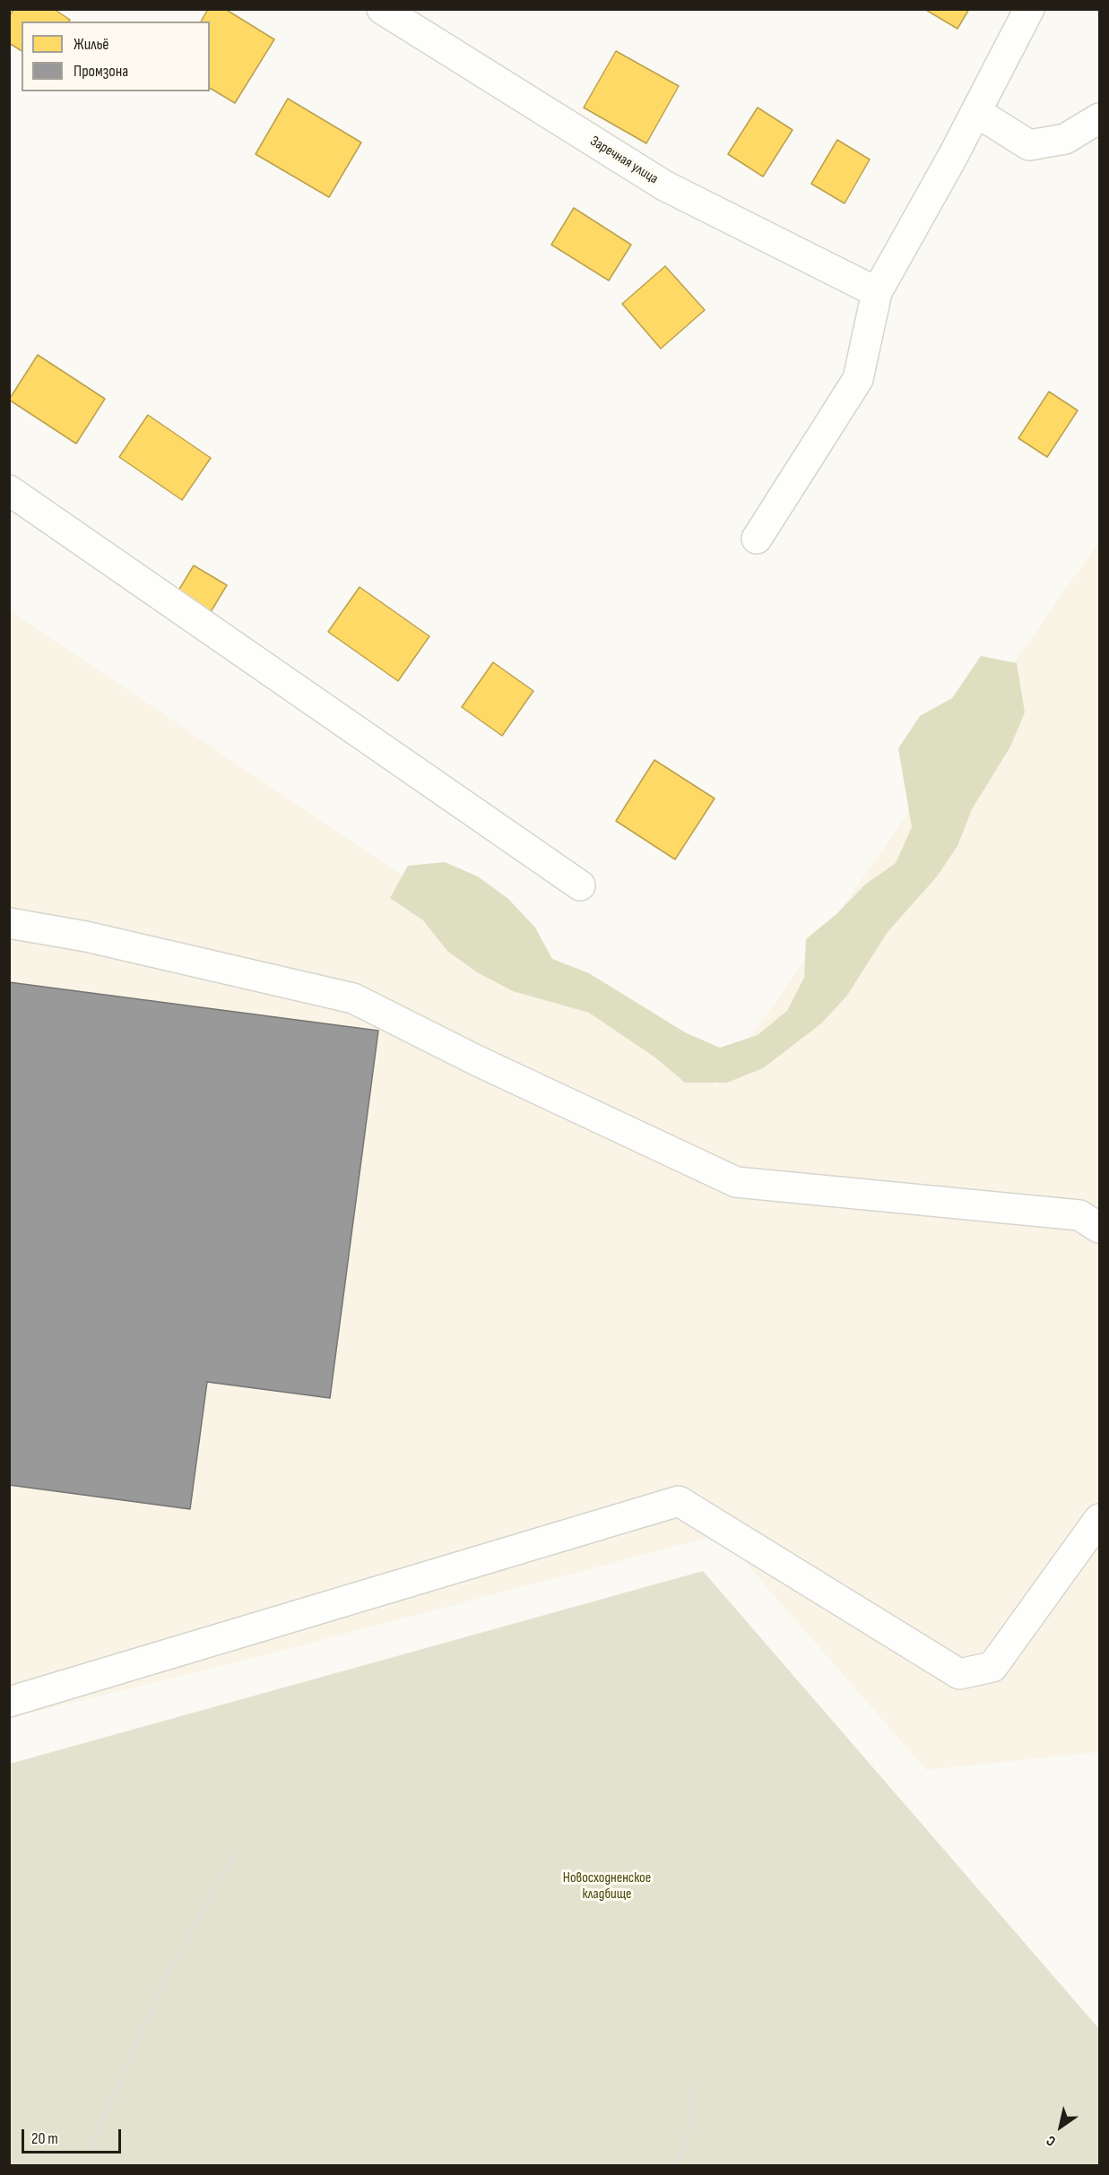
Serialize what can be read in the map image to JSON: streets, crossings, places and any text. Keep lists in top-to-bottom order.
{
  "streets": {
    "street": ["Заречная улица"]
  },
  "parks": ["Новосходненское кладбище"],
  "legend": ["Жильё", "Промзона"],
  "scale_bar": "20 m",
  "north": "bottom left"
}
